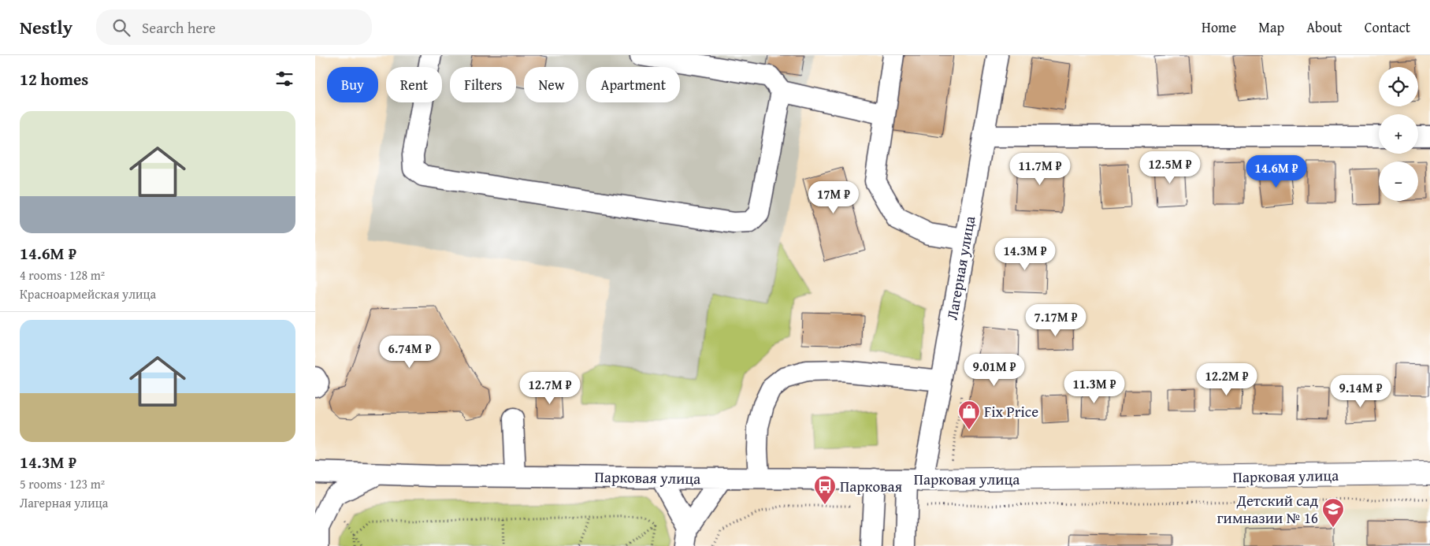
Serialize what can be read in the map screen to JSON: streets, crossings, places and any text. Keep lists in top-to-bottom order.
{
  "streets": {
    "main road": ["Парковая улица"],
    "street": ["Лагерная улица"]
  },
  "crossings": [
    ["Лагерная улица", "Парковая улица"]
  ],
  "places": {
    "shop": ["Fix Price"],
    "bus stop": ["Парковая"],
    "school or university": ["Детский сад гимназии № 16"]
  },
  "page": {
    "header": "Nestly",
    "search": "Search here",
    "nav": [
      "Home",
      "Map",
      "About",
      "Contact"
    ],
    "heading": "12 homes",
    "map_buttons": ["+", "−"],
    "chip": [
      "Buy",
      "Rent",
      "Filters",
      "New",
      "Apartment"
    ],
    "list": [
      {
        "name": "14.6M ₽",
        "note": "4 rooms · 128 m² · Красноармейская улица"
      },
      {
        "name": "14.3M ₽",
        "note": "5 rooms · 123 m² · Лагерная улица"
      }
    ],
    "price": [
      "12.5M ₽",
      "11.7M ₽",
      "14.6M ₽",
      "17M ₽",
      "14.3M ₽",
      "7.17M ₽",
      "6.74M ₽",
      "9.01M ₽",
      "12.2M ₽",
      "11.3M ₽",
      "12.7M ₽",
      "9.14M ₽"
    ]
  }
}
